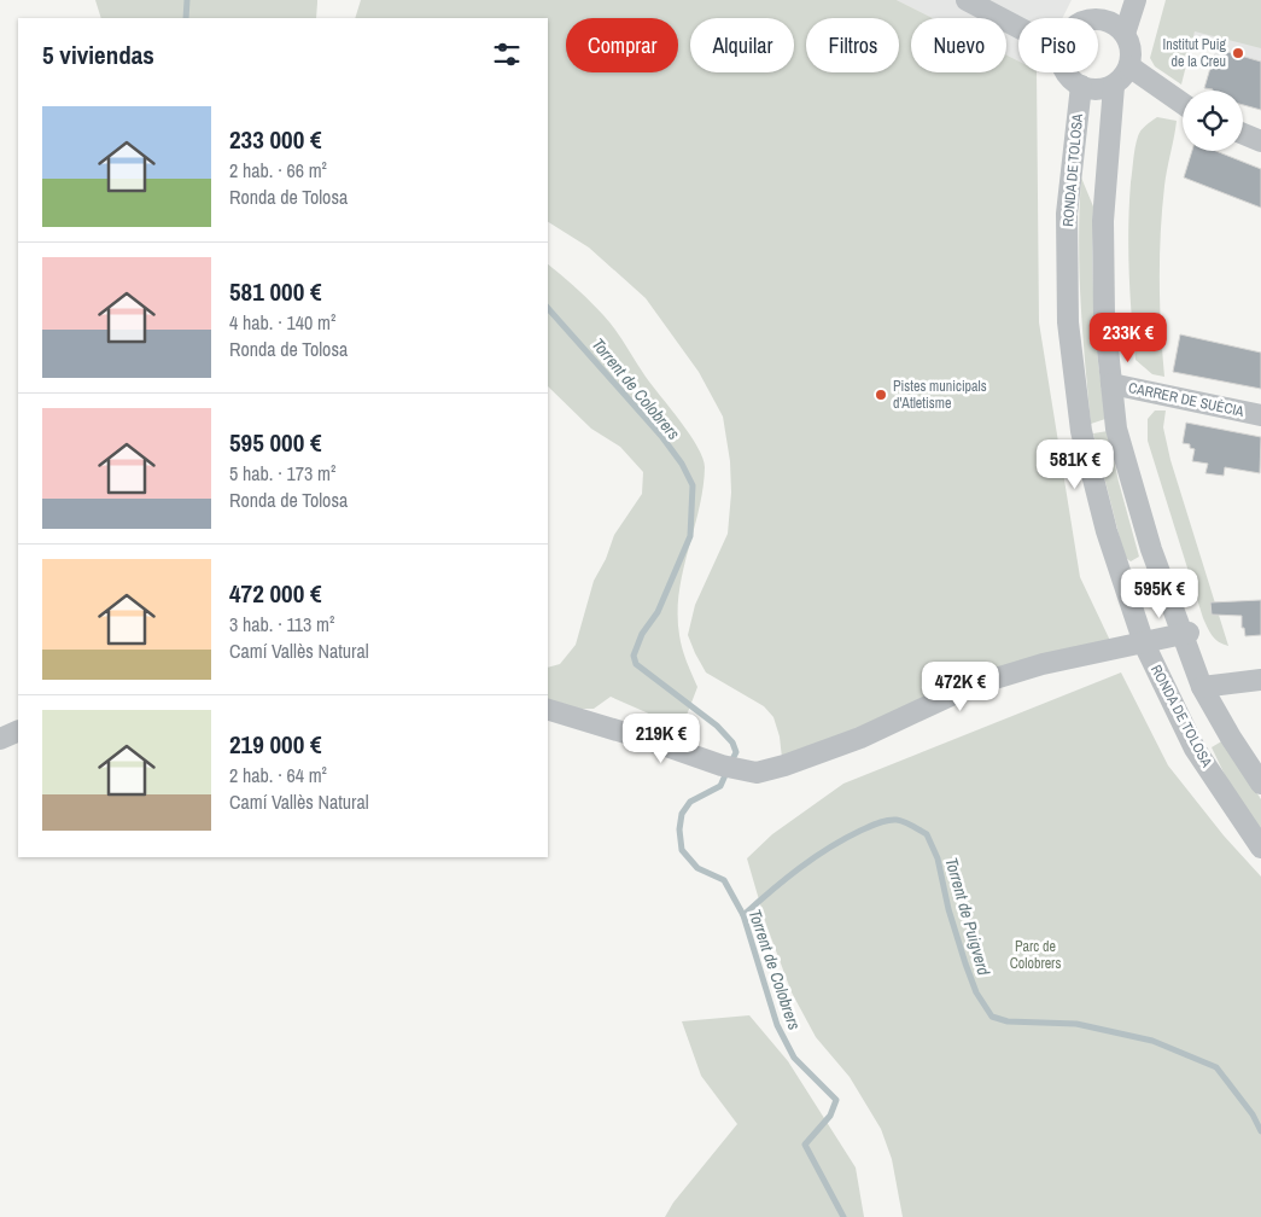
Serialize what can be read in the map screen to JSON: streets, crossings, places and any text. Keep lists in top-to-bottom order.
{
  "streets": {
    "street": ["RONDA DE TOLOSA", "CARRER DE SUÈCIA"]
  },
  "water": ["Torrent de Colobrers", "Torrent de Puigverd"],
  "parks": ["Parc de Colobrers"],
  "places": ["Institut Puig de la Creu", "Pistes municipals d'Atletisme"],
  "page": {
    "chip": [
      "Comprar",
      "Alquilar",
      "Filtros",
      "Nuevo",
      "Piso"
    ],
    "heading": "5 viviendas",
    "list": [
      {
        "name": "233 000 €",
        "note": "2 hab. · 66 m² · Ronda de Tolosa"
      },
      {
        "name": "581 000 €",
        "note": "4 hab. · 140 m² · Ronda de Tolosa"
      },
      {
        "name": "595 000 €",
        "note": "5 hab. · 173 m² · Ronda de Tolosa"
      },
      {
        "name": "472 000 €",
        "note": "3 hab. · 113 m² · Camí Vallès Natural"
      },
      {
        "name": "219 000 €",
        "note": "2 hab. · 64 m² · Camí Vallès Natural"
      }
    ],
    "price": [
      "233K €",
      "581K €",
      "595K €",
      "472K €",
      "219K €"
    ]
  }
}
